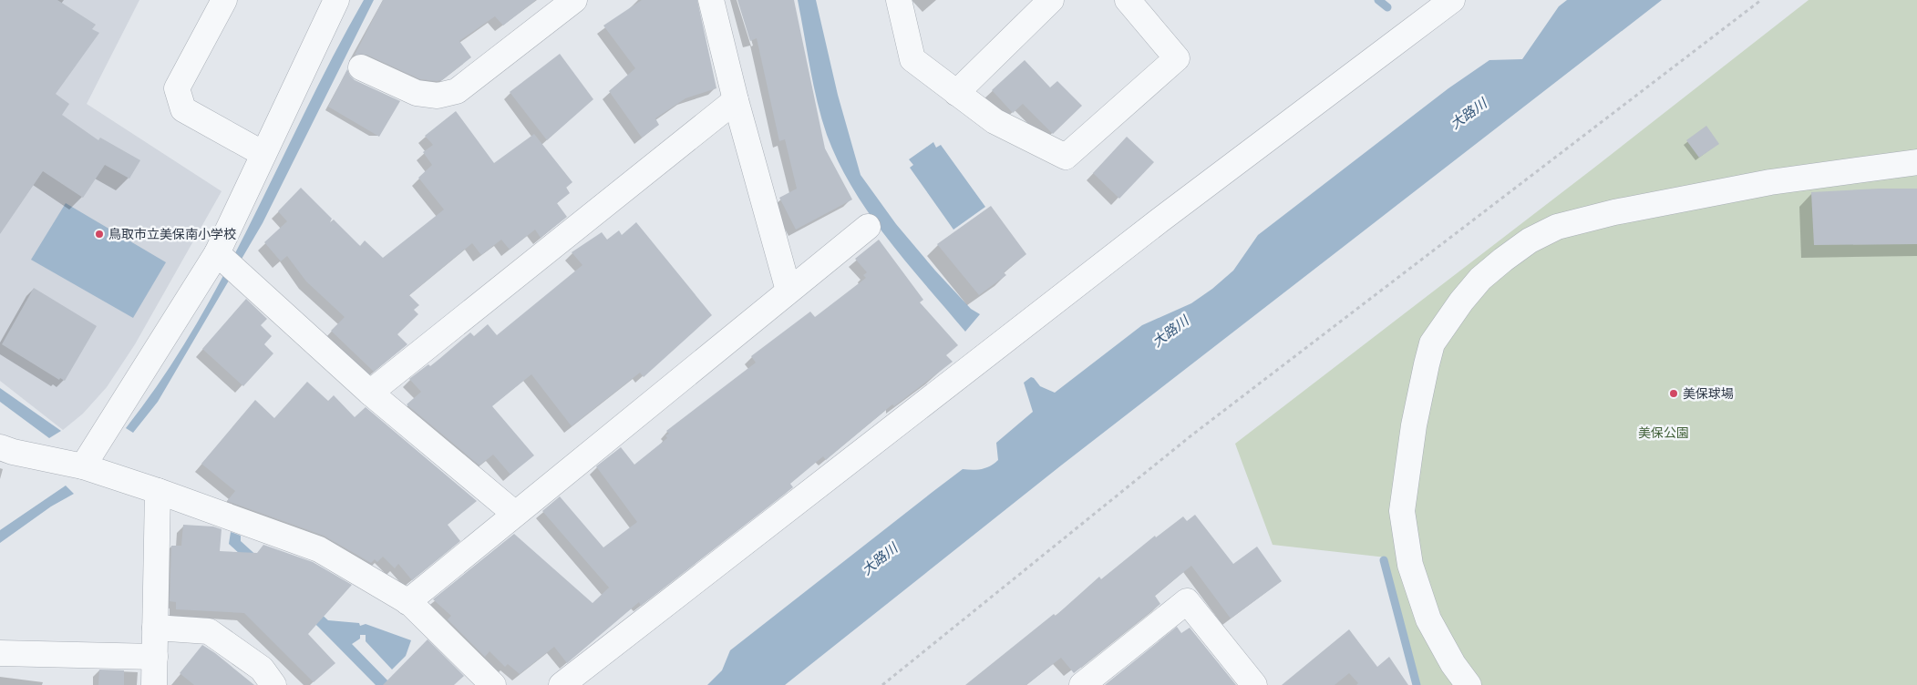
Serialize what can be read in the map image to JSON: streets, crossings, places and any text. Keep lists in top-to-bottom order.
{
  "water": ["大路川"],
  "parks": ["美保公園"],
  "places": ["鳥取市立美保南小学校", "美保球場"]
}
